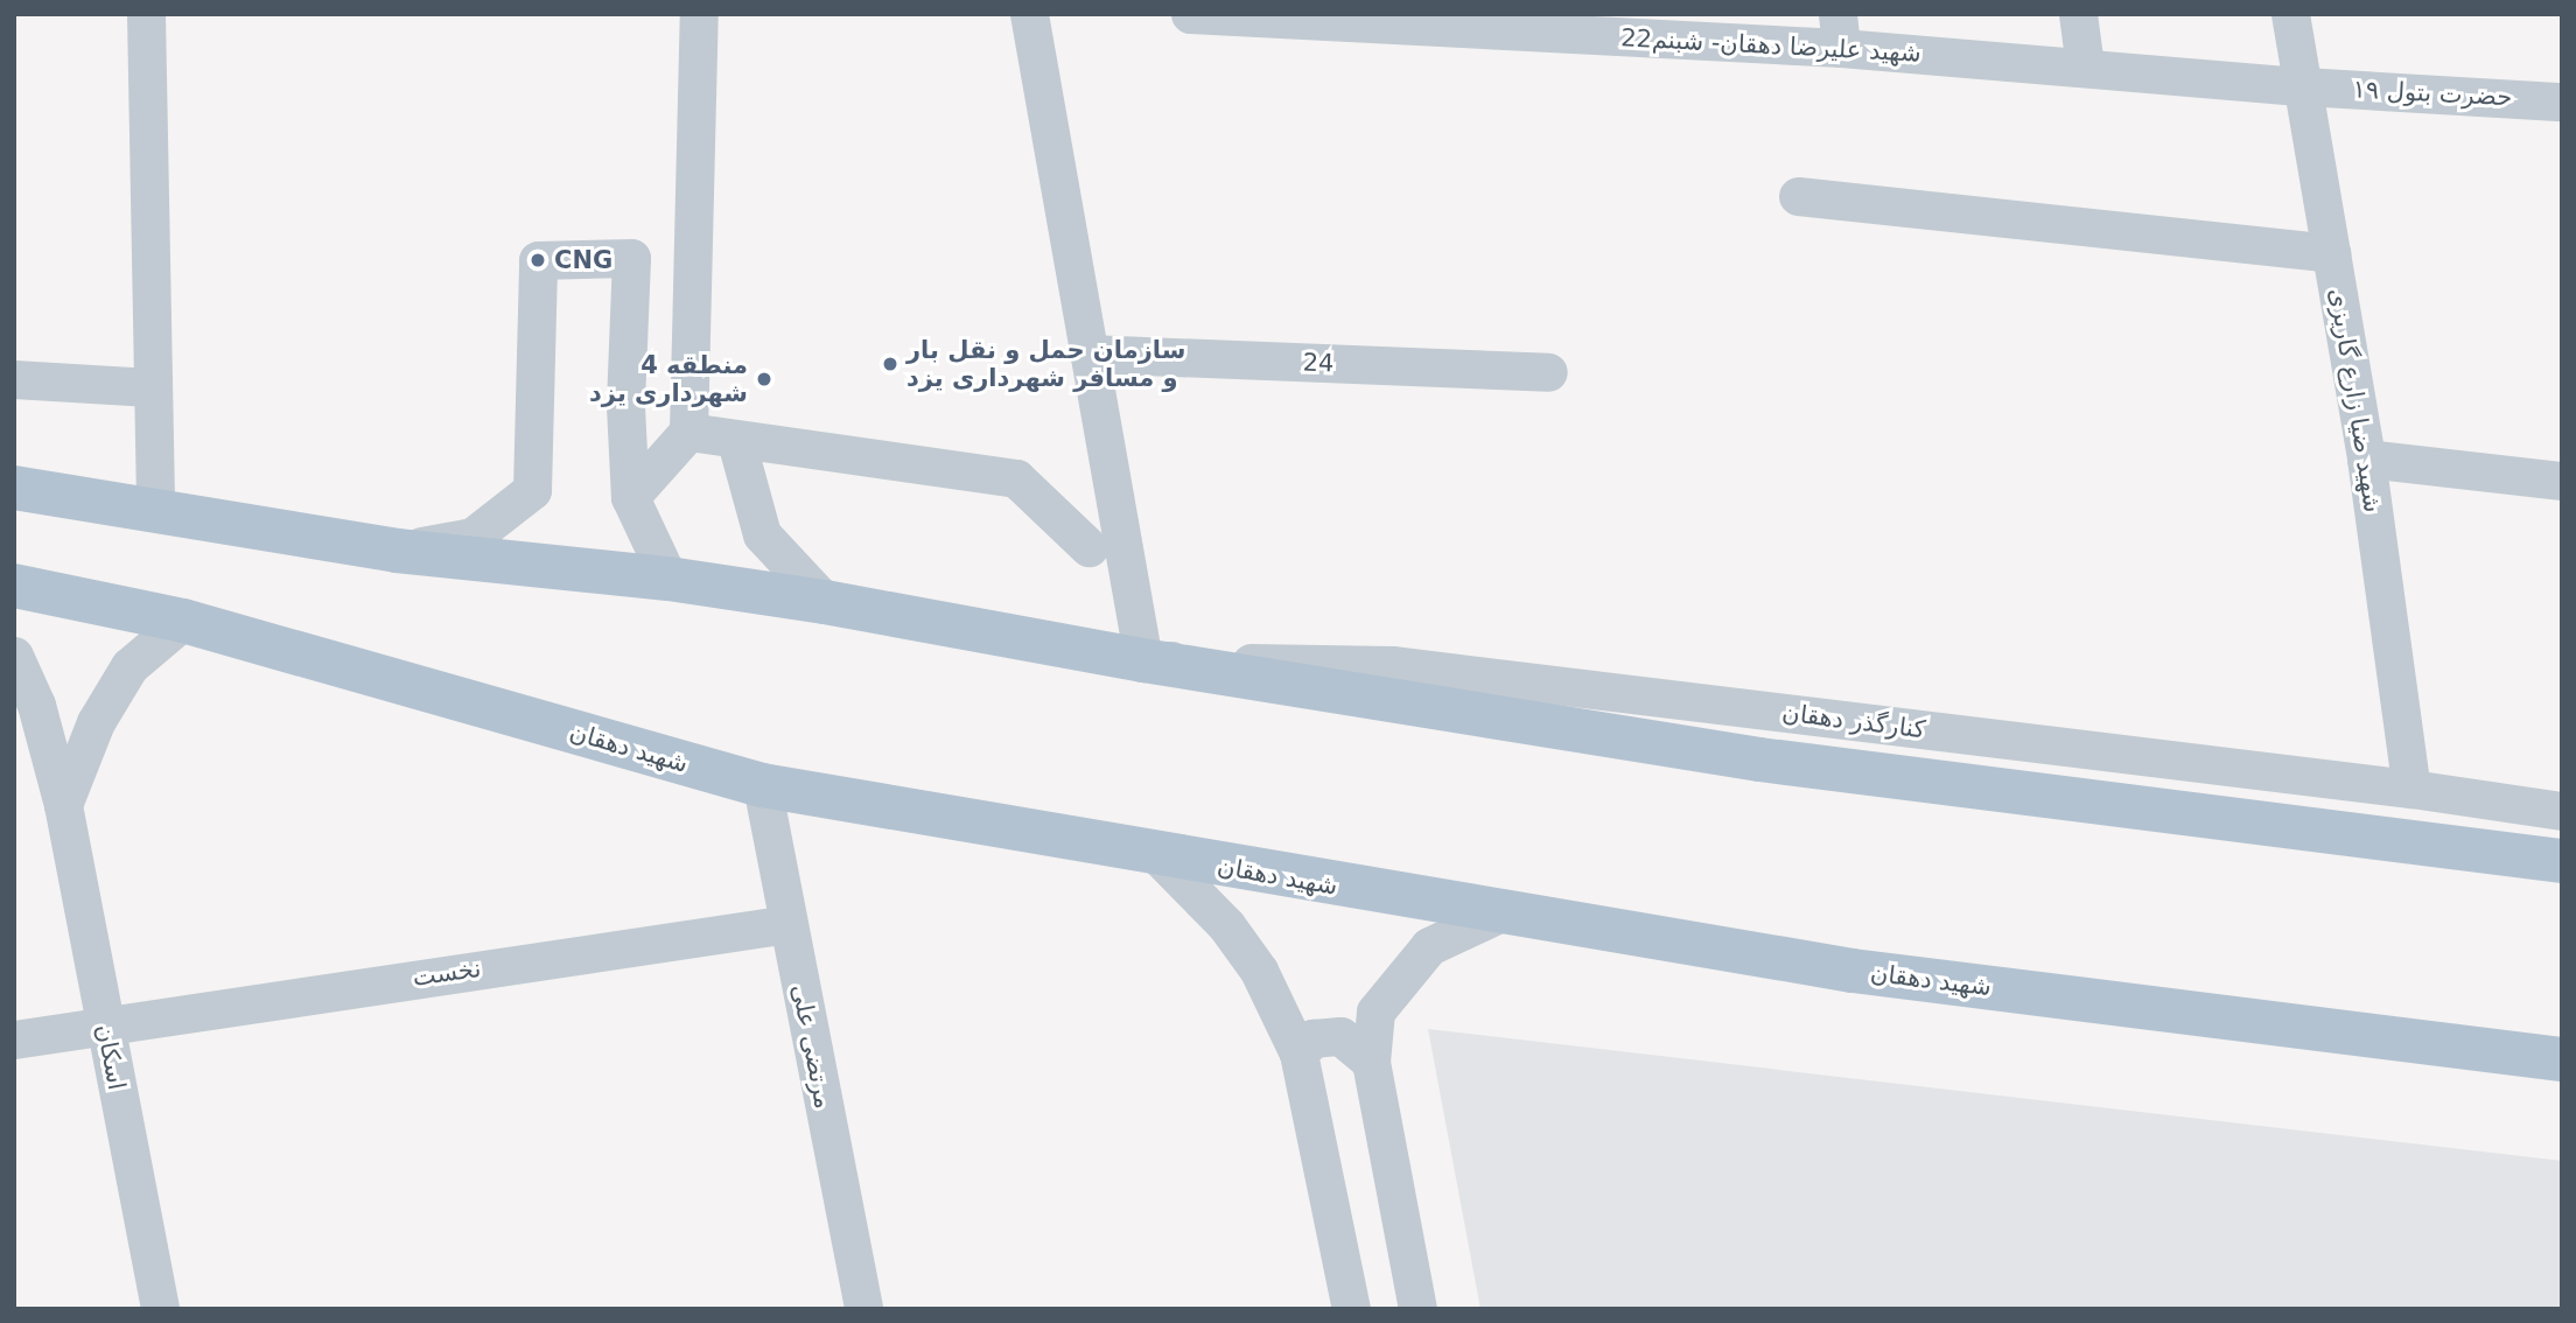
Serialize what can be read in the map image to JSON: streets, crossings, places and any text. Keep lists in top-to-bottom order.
{
  "streets": {
    "main road": ["شهید دهقان"],
    "street": [
      "شهید علیرضا دهقان- شبنم22",
      "حضرت بتول ۱۹",
      "24",
      "شهید ضیا زارع گاریزی",
      "کنارگذر دهقان",
      "نخست",
      "مرتضی علی",
      "اسکان"
    ]
  },
  "crossings": [
    ["شهید علیرضا دهقان- شبنم22", "حضرت بتول ۱۹"],
    ["شهید علیرضا دهقان- شبنم22", "شهید ضیا زارع گاریزی"],
    ["حضرت بتول ۱۹", "شهید ضیا زارع گاریزی"],
    ["شهید ضیا زارع گاریزی", "کنارگذر دهقان"],
    ["شهید دهقان", "مرتضی علی"],
    ["نخست", "مرتضی علی"],
    ["نخست", "اسکان"]
  ],
  "places": ["CNG", "سازمان حمل و نقل بار و مسافر شهرداری یزد", "منطقه 4 شهرداری یزد"]
}
